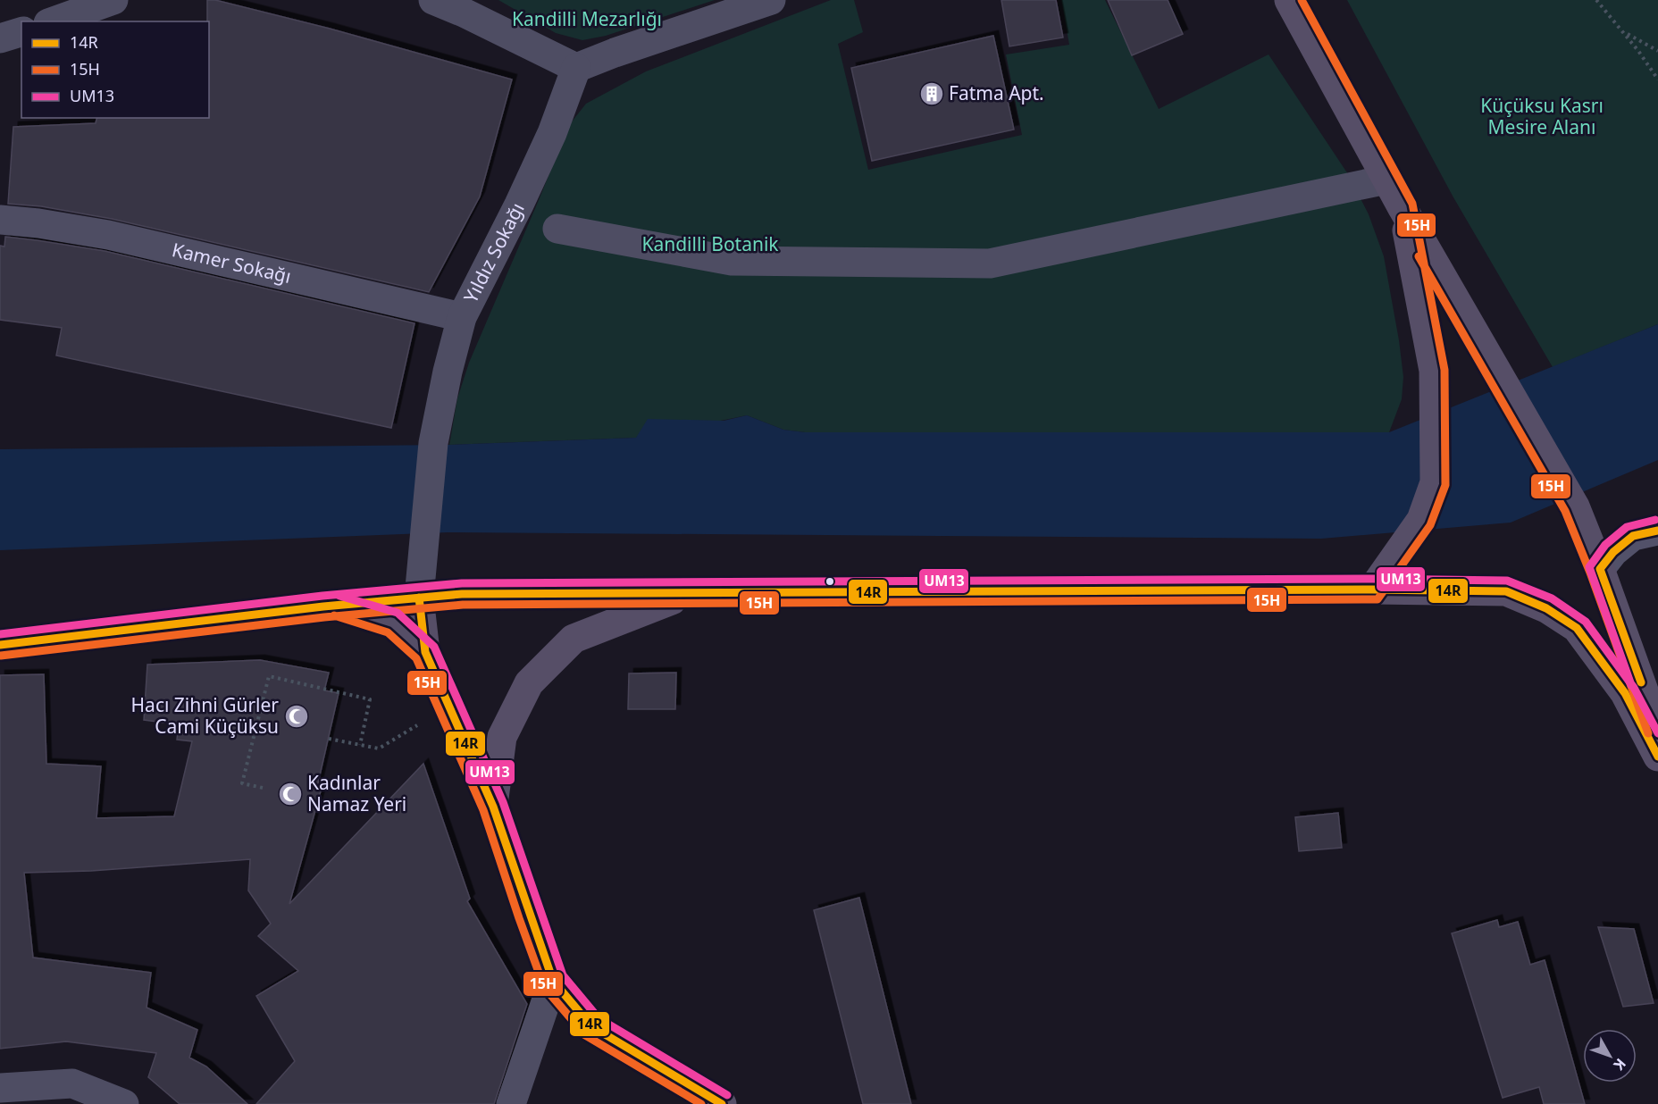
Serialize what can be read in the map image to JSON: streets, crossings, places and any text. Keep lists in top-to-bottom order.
{
  "streets": {
    "street": ["Yıldız Sokağı", "Kamer Sokağı"]
  },
  "crossings": [
    ["Yıldız Sokağı", "Kamer Sokağı"]
  ],
  "parks": ["Kandilli Mezarlığı", "Küçüksu Kasrı Mesire Alanı", "Kandilli Botanik"],
  "places": {
    "building": ["Fatma Apt."],
    "mosque": ["Hacı Zihni Gürler Cami Küçüksu", "Kadınlar Namaz Yeri"]
  },
  "lines": ["transit line 15H", "transit line UM13", "transit line 14R"],
  "legend": ["14R", "15H", "UM13"],
  "north": "bottom right"
}
